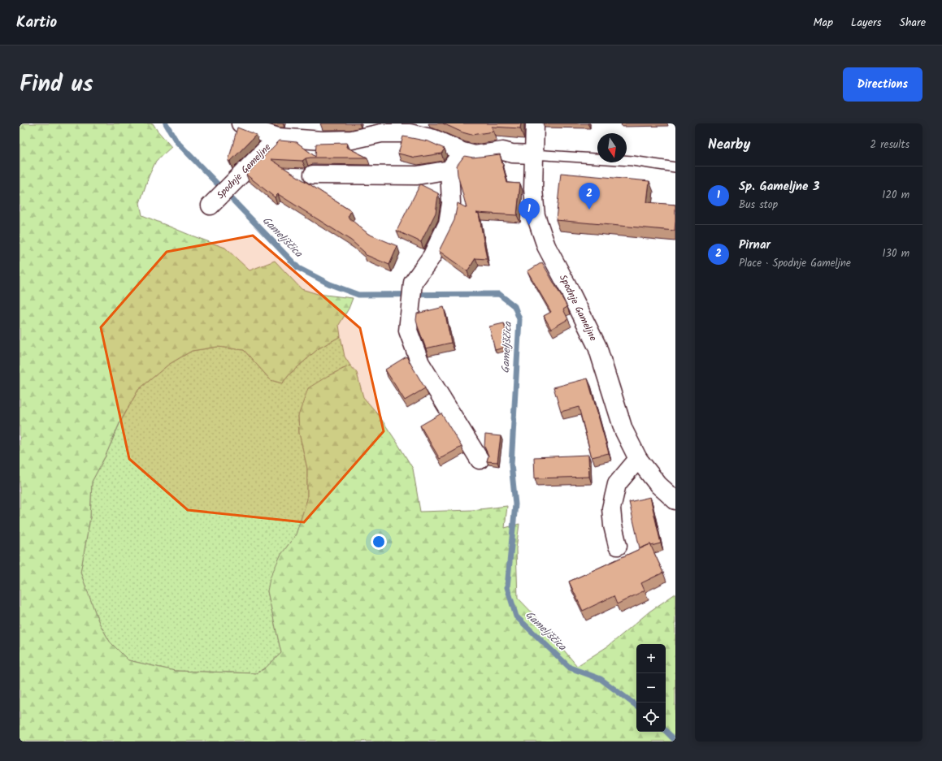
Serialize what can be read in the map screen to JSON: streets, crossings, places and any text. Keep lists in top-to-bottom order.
{
  "streets": {
    "street": ["Spodnje Gameljne"]
  },
  "water": ["Gameljščica"],
  "north": "bottom",
  "page": {
    "header": "Kartio",
    "nav": ["Map", "Layers", "Share"],
    "title": "Find us",
    "buttons": "Directions",
    "heading": ["Nearby", "2 results"],
    "list": [
      {
        "mark": "1",
        "name": "Sp. Gameljne 3",
        "note": "Bus stop",
        "value": "120 m"
      },
      {
        "mark": "2",
        "name": "Pirnar",
        "note": "Place · Spodnje Gameljne",
        "value": "130 m"
      }
    ],
    "pins": ["2", "1"],
    "map_buttons": ["+", "−"]
  }
}
